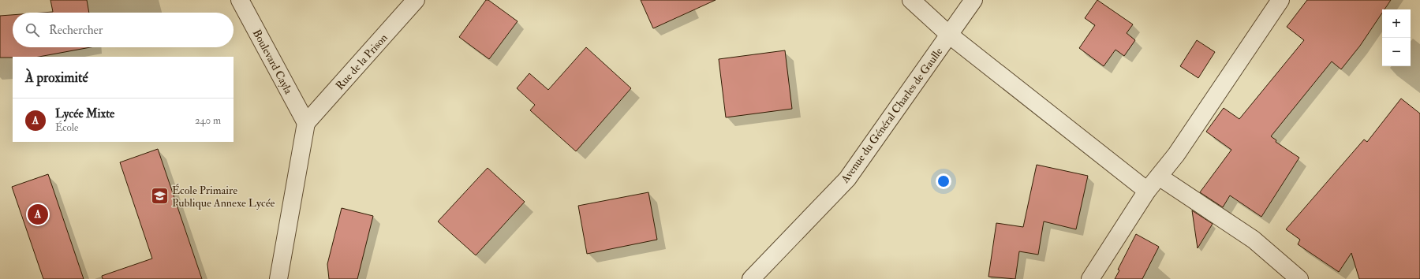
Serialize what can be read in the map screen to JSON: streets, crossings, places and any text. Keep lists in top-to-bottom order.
{
  "streets": {
    "street": ["Boulevard Cayla", "Rue de la Prison", "Avenue du Général Charles de Gaulle"]
  },
  "crossings": [
    ["Boulevard Cayla", "Rue de la Prison"]
  ],
  "places": {
    "school or university": ["École Primaire Publique Annexe Lycée"]
  },
  "page": {
    "map_buttons": ["+", "−"],
    "search": "Rechercher",
    "heading": "À proximité",
    "list": [
      {
        "mark": "A",
        "name": "Lycée Mixte",
        "note": "École",
        "value": "240 m"
      }
    ],
    "pins": "A"
  }
}
